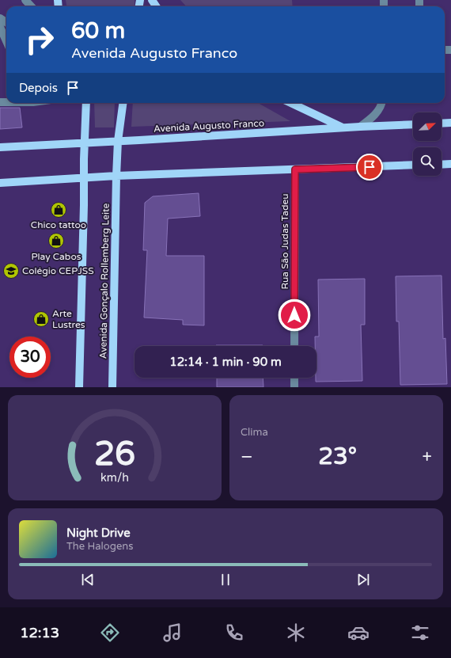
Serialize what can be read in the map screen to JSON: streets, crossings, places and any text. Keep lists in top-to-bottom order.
{
  "streets": {
    "main road": ["Avenida Augusto Franco", "Avenida Gonçalo Rollemberg Leite"],
    "street": ["Rua São Judas Tadeu"]
  },
  "crossings": [
    ["Avenida Augusto Franco", "Avenida Gonçalo Rollemberg Leite"]
  ],
  "places": {
    "shop": ["Chico tattoo", "Play Cabos", "Arte Lustres"],
    "school or university": ["Colégio CEPJSS"]
  },
  "north": "top right",
  "page": {
    "turn": ["60 m", "Avenida Augusto Franco"],
    "then": "Depois",
    "limit": "30",
    "trip": "12:14 · 1 min · 90 m",
    "tile": "Clima",
    "heat": ["−", "23°", "+"],
    "song": ["Night Drive", "The Halogens"],
    "tabs": "12:13",
    "gauge": ["26", "km/h"]
  }
}
